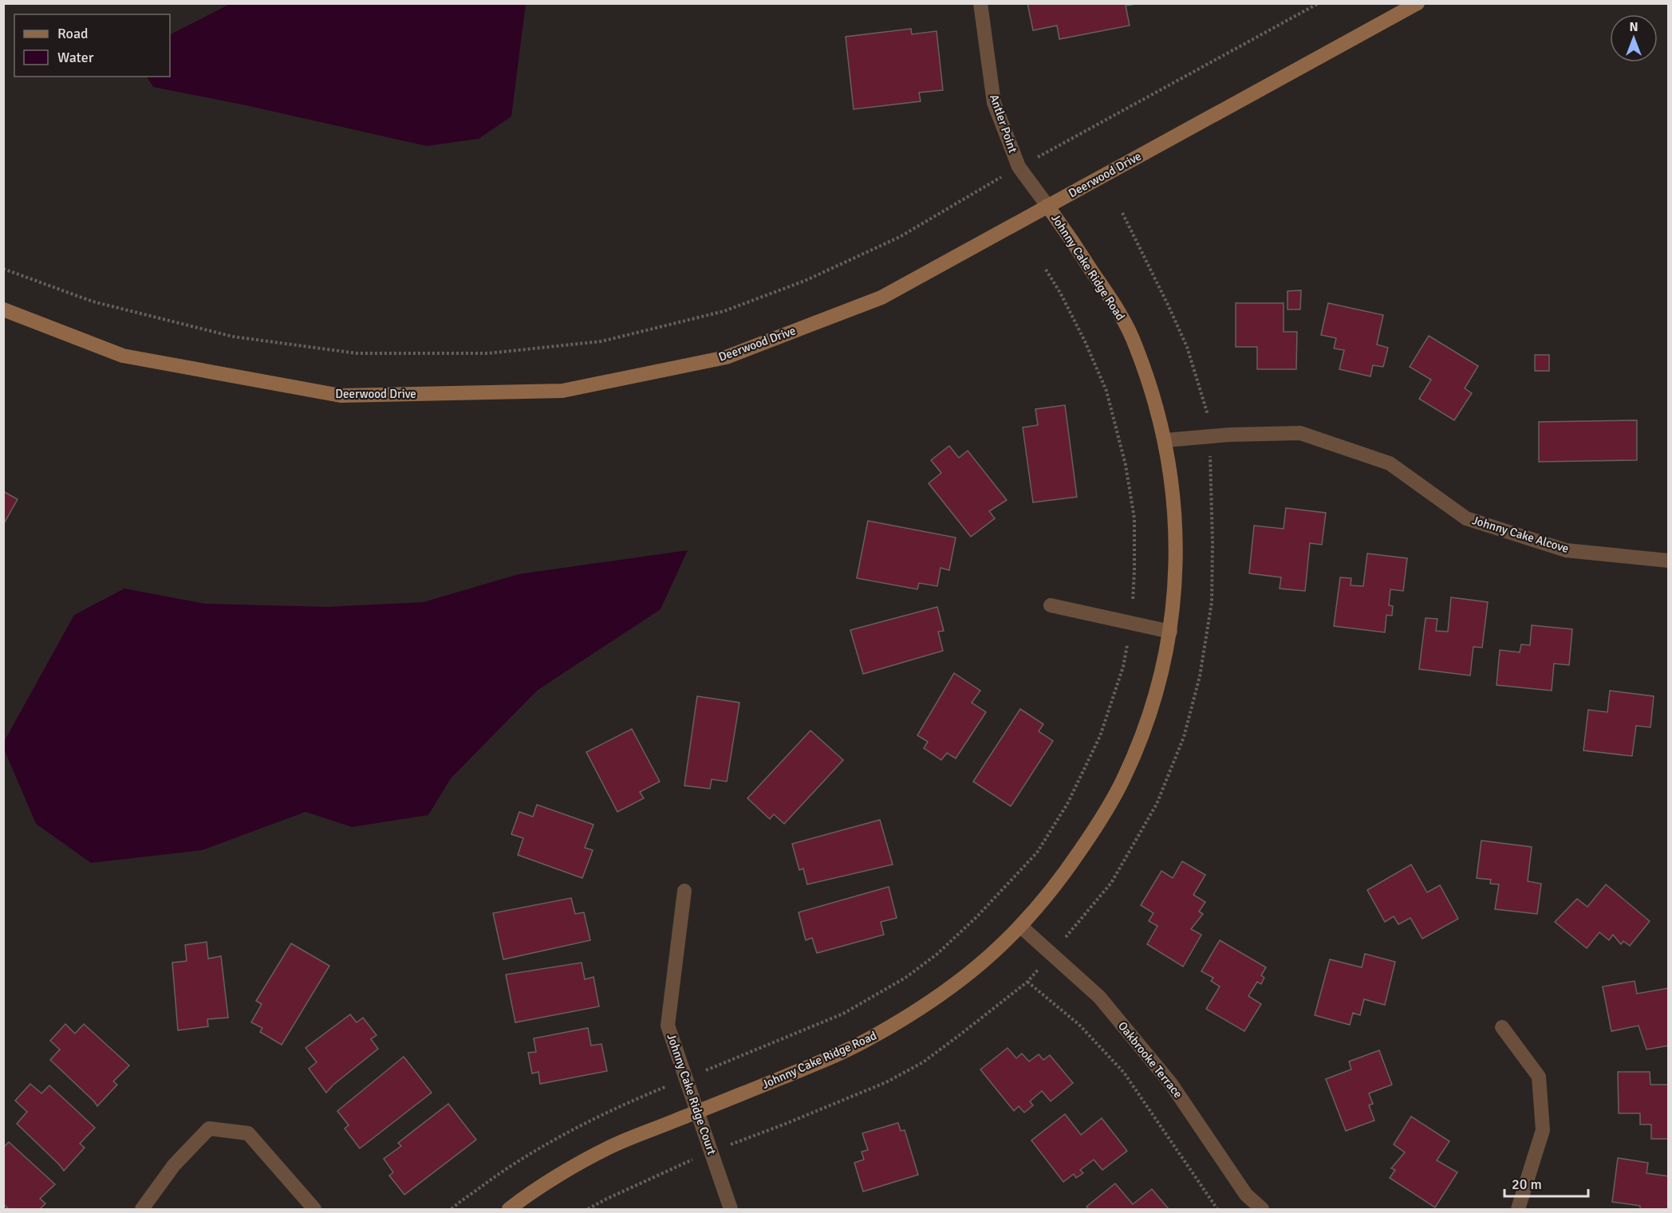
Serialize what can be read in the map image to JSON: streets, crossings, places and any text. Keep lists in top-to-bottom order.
{
  "streets": {
    "street": [
      "Antler Point",
      "Deerwood Drive",
      "Johnny Cake Ridge Road",
      "Johnny Cake Alcove",
      "Oakbrooke Terrace",
      "Johnny Cake Ridge Court"
    ]
  },
  "crossings": [
    ["Antler Point", "Deerwood Drive"],
    ["Antler Point", "Johnny Cake Ridge Road"],
    ["Deerwood Drive", "Johnny Cake Ridge Road"],
    ["Johnny Cake Ridge Road", "Johnny Cake Alcove"],
    ["Johnny Cake Ridge Road", "Oakbrooke Terrace"],
    ["Johnny Cake Ridge Road", "Johnny Cake Ridge Court"]
  ],
  "legend": ["Road", "Water"],
  "scale_bar": "20 m",
  "north": "top"
}
